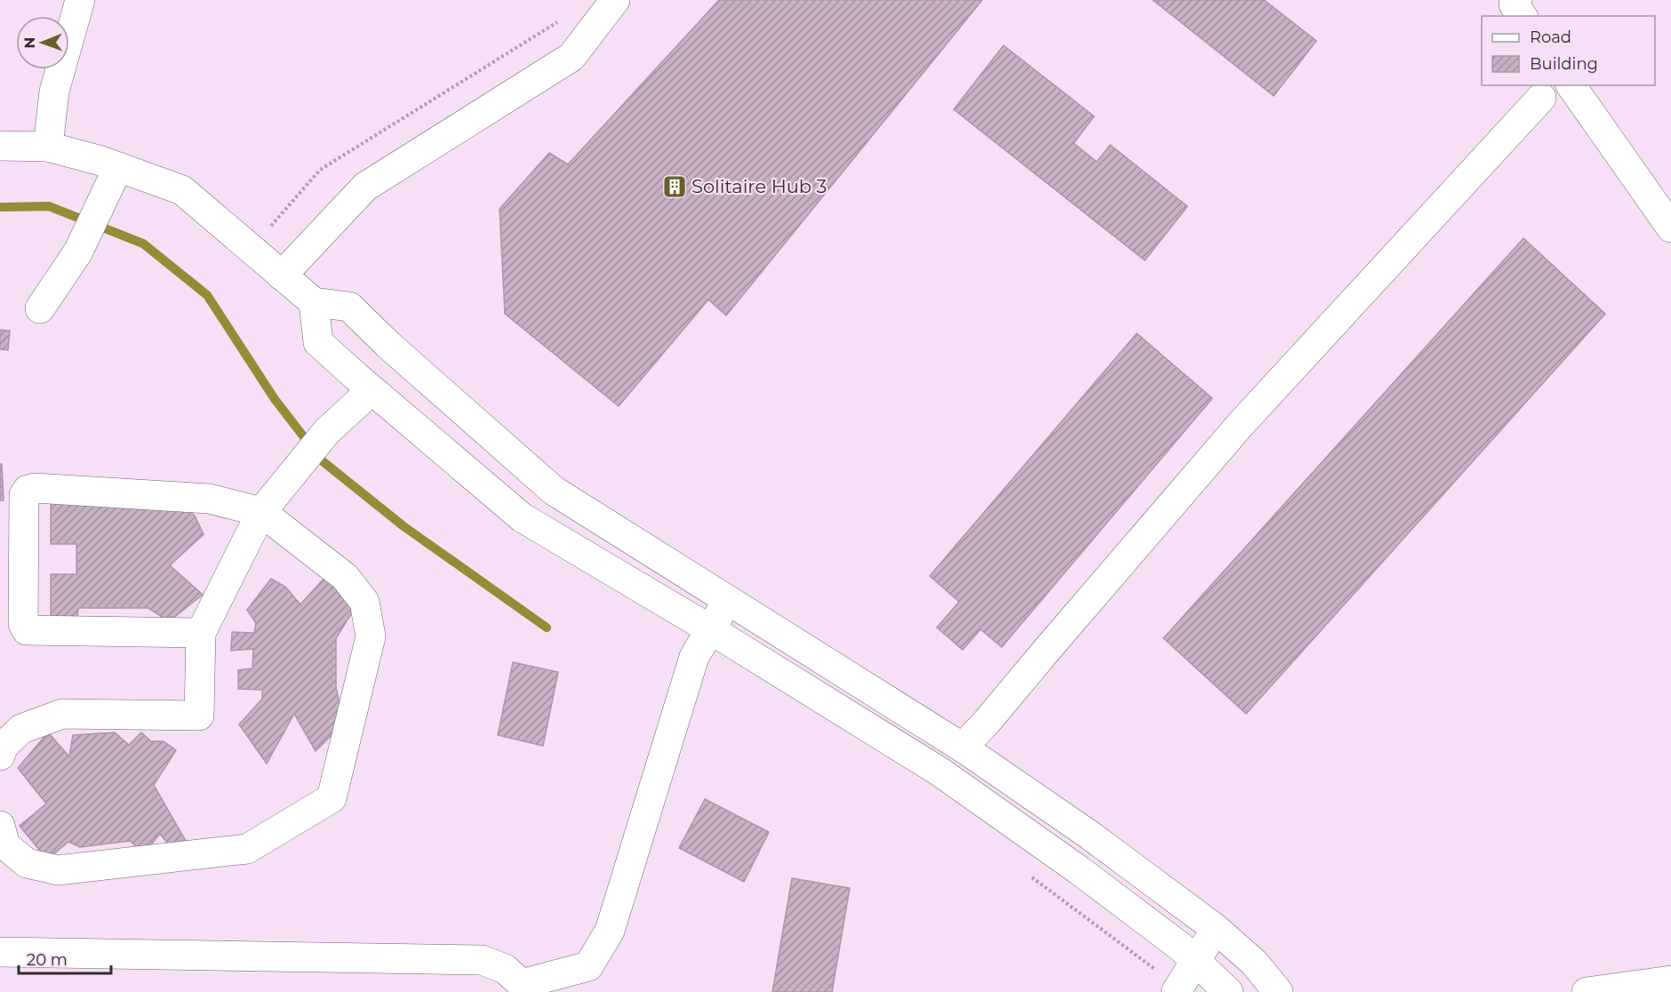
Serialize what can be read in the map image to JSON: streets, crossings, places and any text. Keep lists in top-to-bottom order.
{
  "places": {
    "building": ["Solitaire Hub 3"]
  },
  "legend": ["Road", "Building"],
  "scale_bar": "20 m",
  "north": "left"
}
